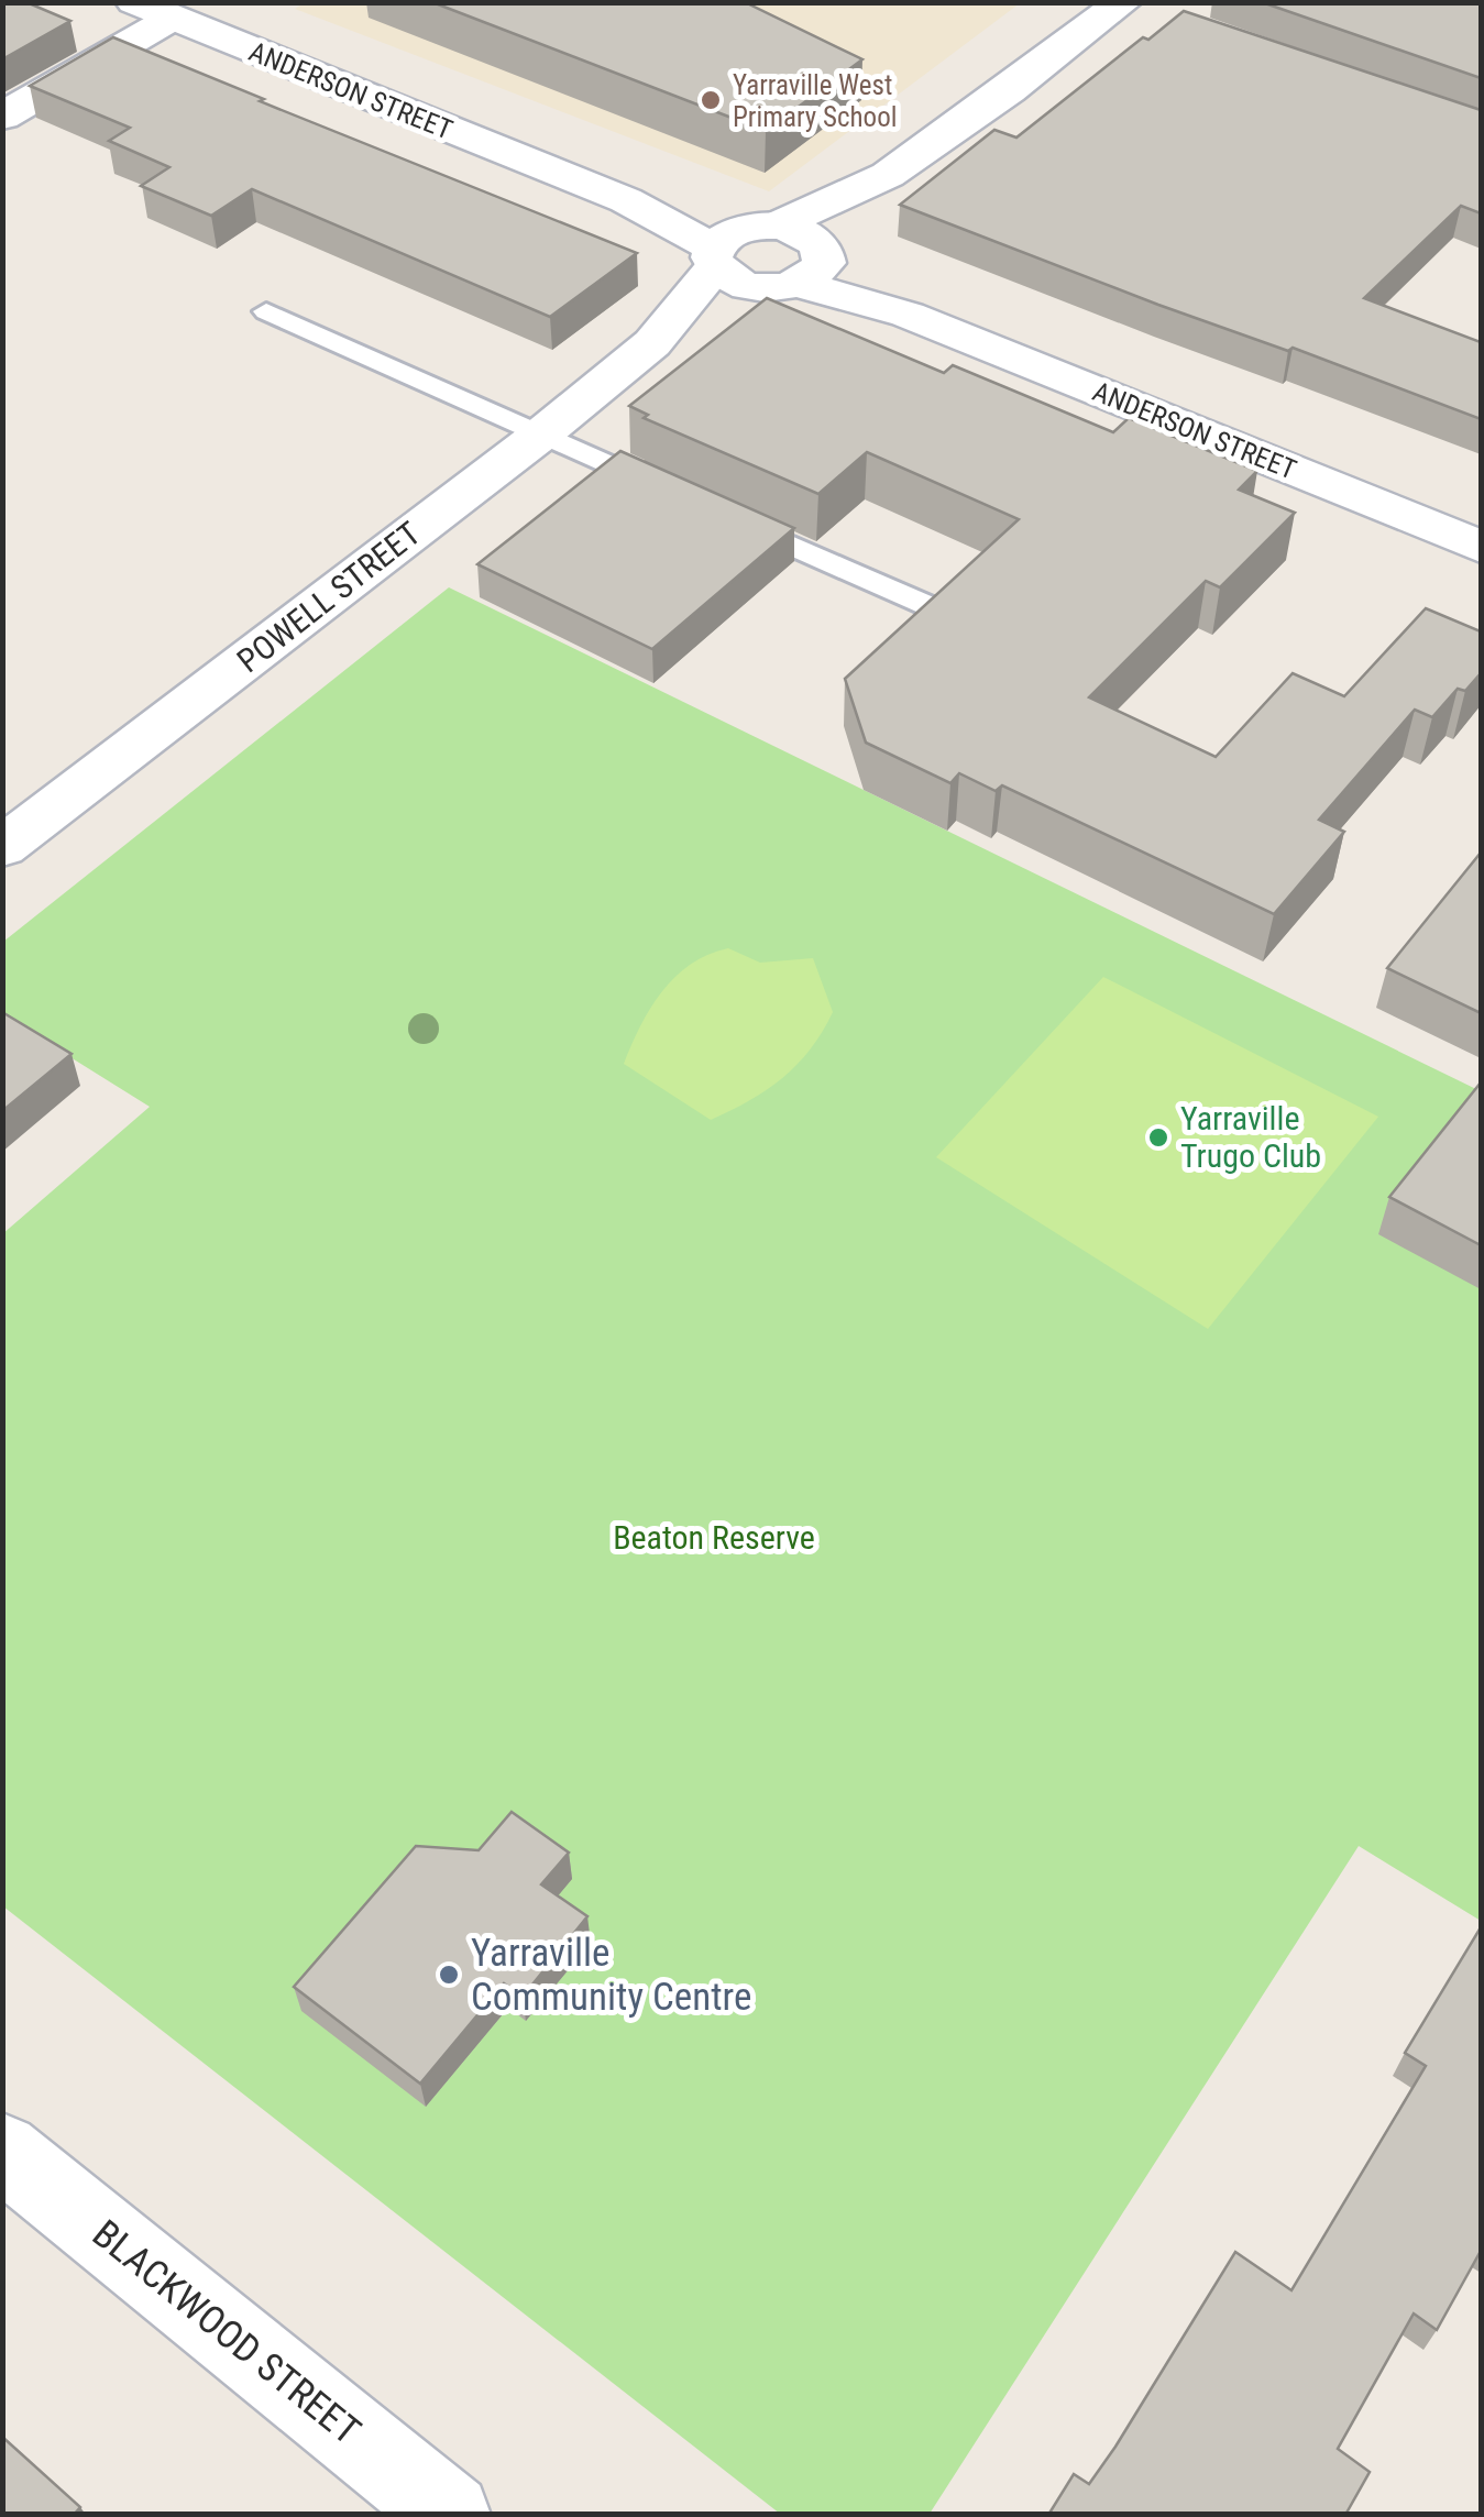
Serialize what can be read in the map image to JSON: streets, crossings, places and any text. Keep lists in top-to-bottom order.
{
  "streets": {
    "street": ["ANDERSON STREET", "POWELL STREET", "BLACKWOOD STREET"]
  },
  "crossings": [
    ["ANDERSON STREET", "POWELL STREET"]
  ],
  "parks": ["Beaton Reserve"],
  "places": ["Yarraville West Primary School", "Yarraville Trugo Club", "Yarraville Community Centre"]
}
